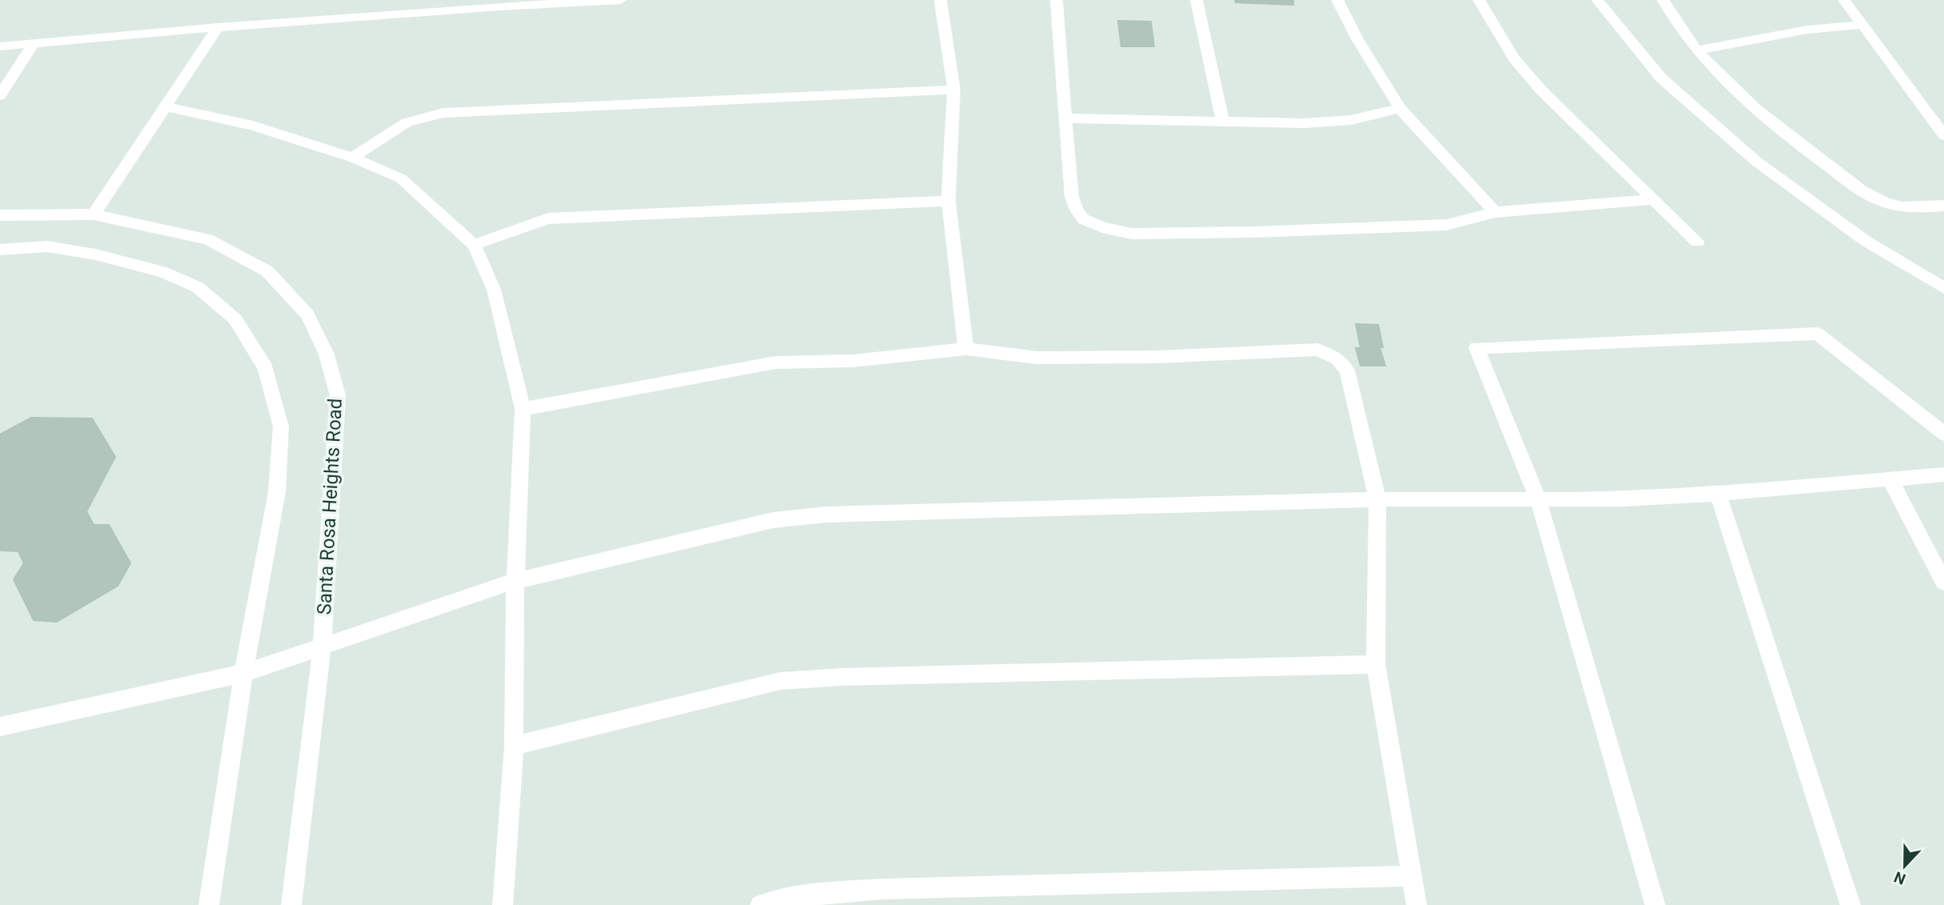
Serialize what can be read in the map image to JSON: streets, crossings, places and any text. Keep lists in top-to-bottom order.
{
  "streets": {
    "street": ["Santa Rosa Heights Road"]
  },
  "north": "bottom"
}
